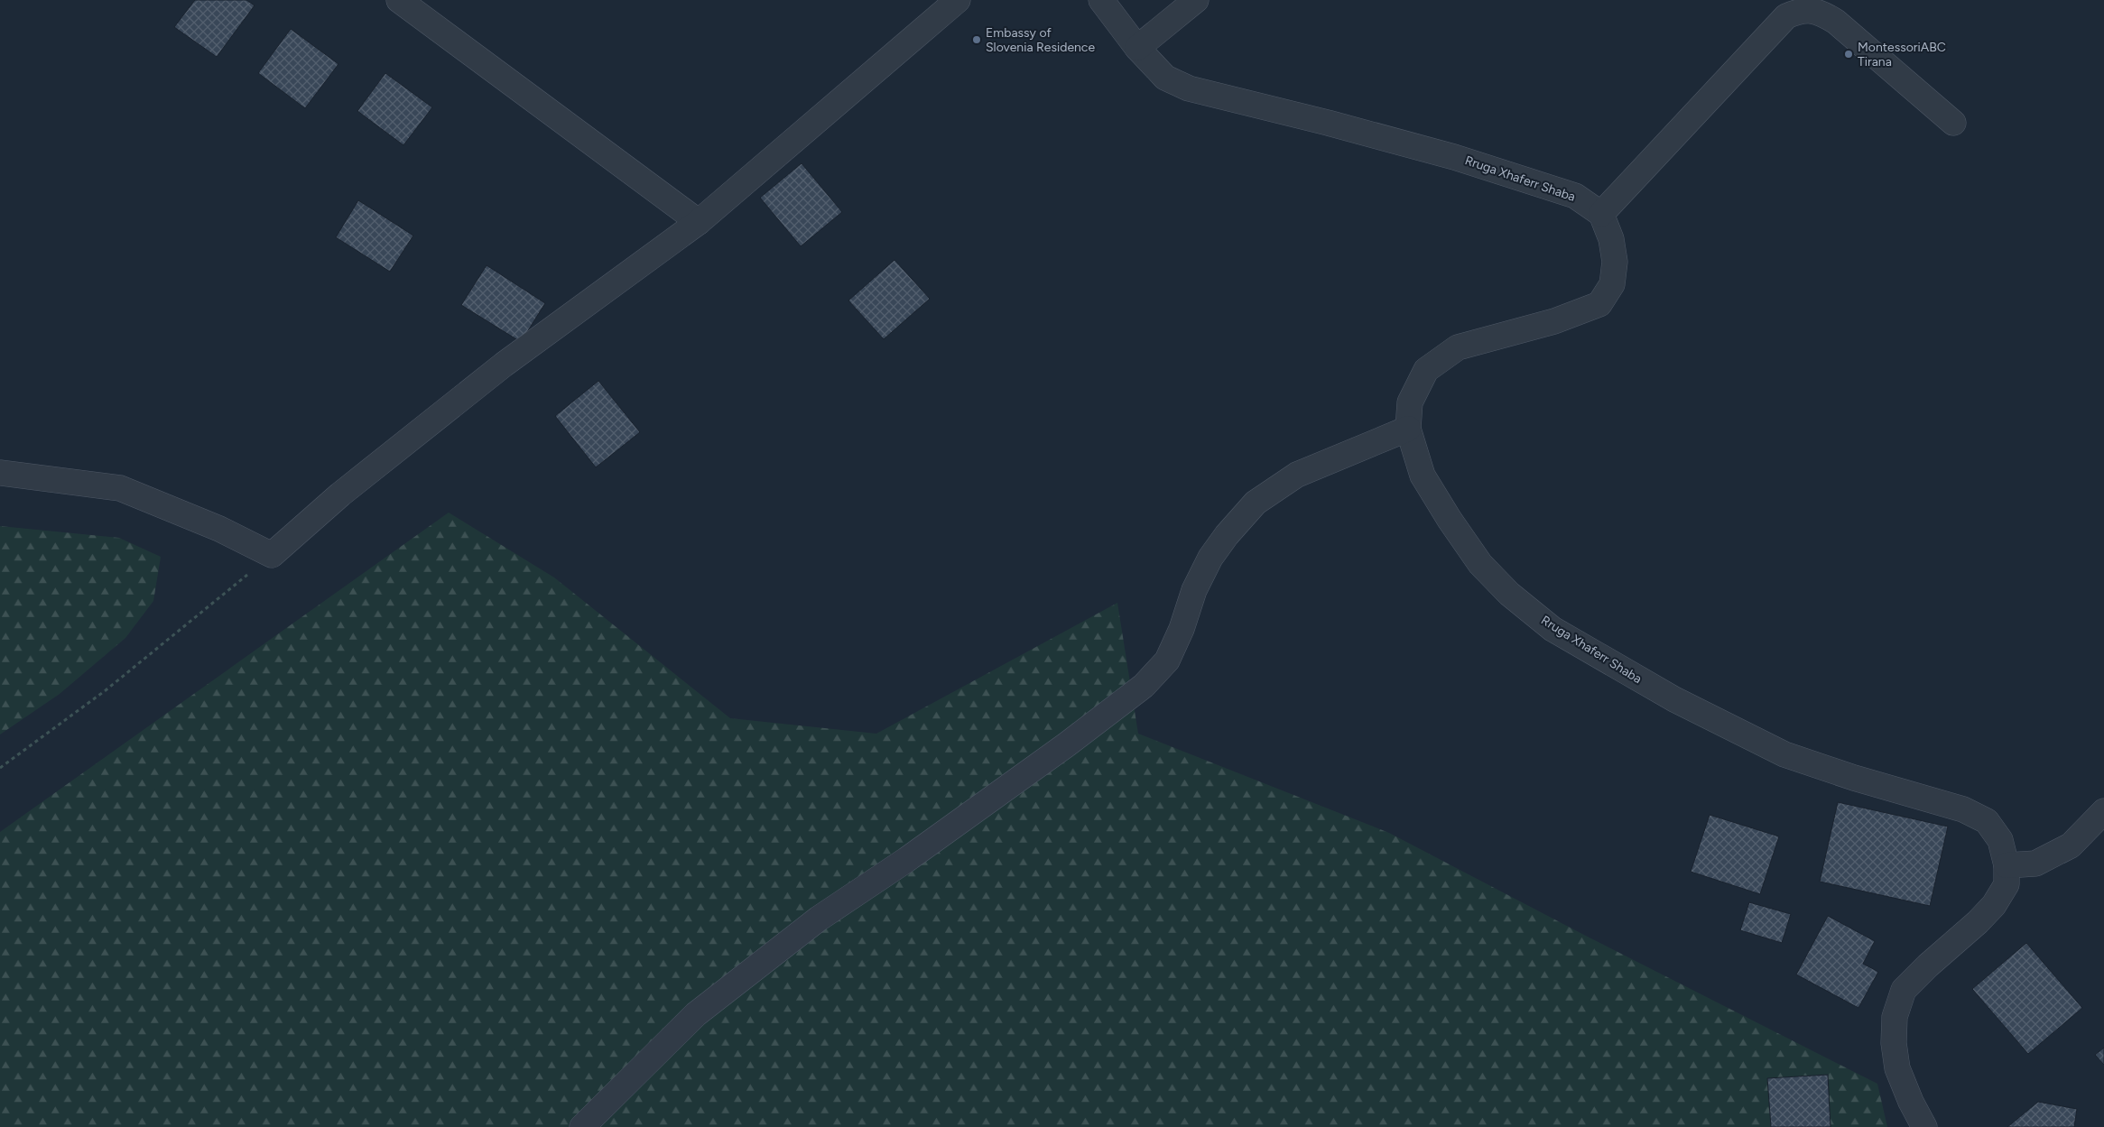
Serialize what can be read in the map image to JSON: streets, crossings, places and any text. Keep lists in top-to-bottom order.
{
  "streets": {
    "street": ["Rruga Xhaferr Shaba"]
  },
  "places": ["Embassy of Slovenia Residence", "MontessoriABC Tirana"]
}
